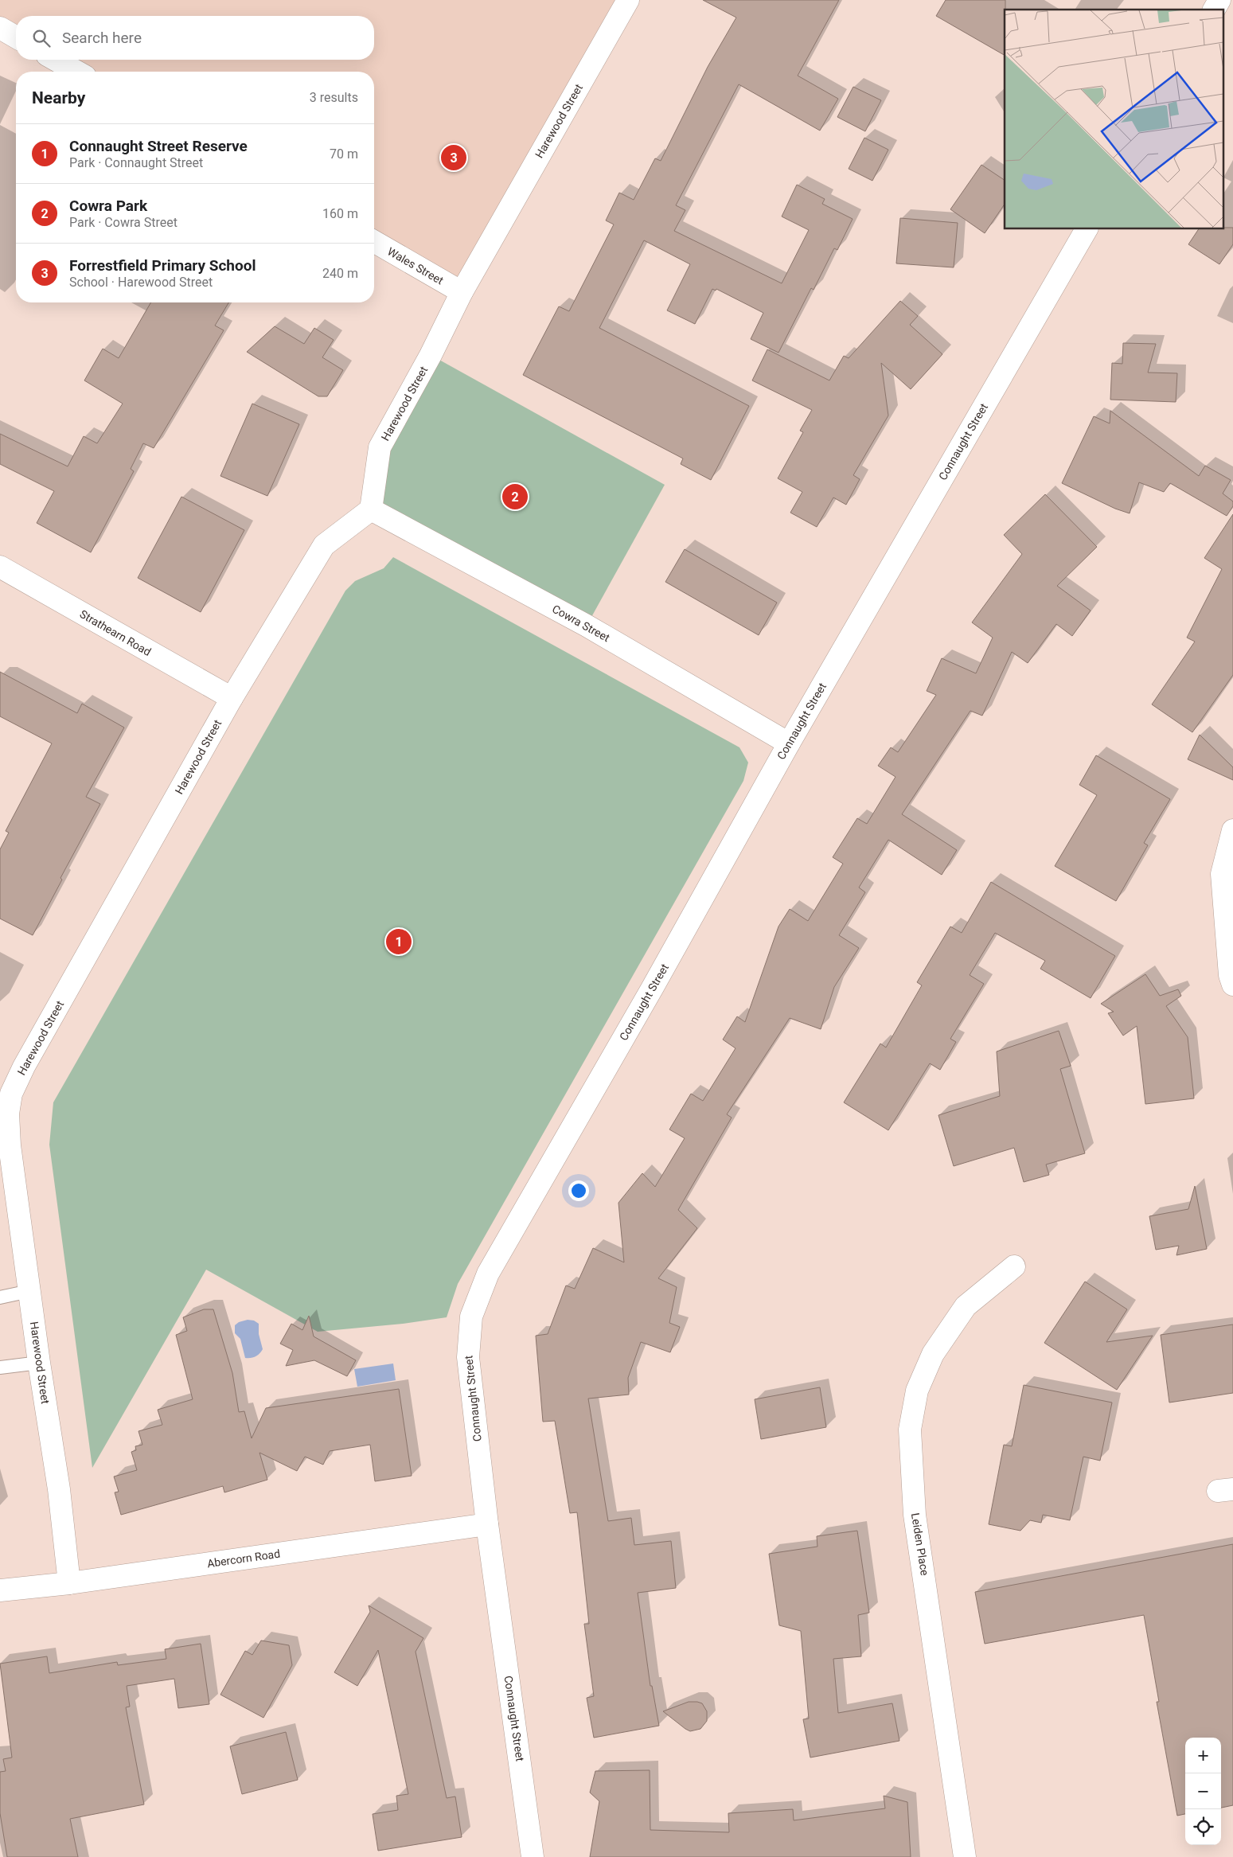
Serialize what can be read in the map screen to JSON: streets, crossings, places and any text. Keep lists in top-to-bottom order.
{
  "streets": {
    "street": [
      "Harewood Street",
      "Wales Street",
      "Connaught Street",
      "Cowra Street",
      "Strathearn Road",
      "Leiden Place",
      "Abercorn Road"
    ]
  },
  "crossings": [
    ["Harewood Street", "Wales Street"],
    ["Harewood Street", "Cowra Street"],
    ["Harewood Street", "Strathearn Road"],
    ["Harewood Street", "Abercorn Road"],
    ["Connaught Street", "Cowra Street"],
    ["Connaught Street", "Abercorn Road"]
  ],
  "page": {
    "search": "Search here",
    "heading": ["Nearby", "3 results"],
    "list": [
      {
        "mark": "1",
        "name": "Connaught Street Reserve",
        "note": "Park · Connaught Street",
        "value": "70 m"
      },
      {
        "mark": "2",
        "name": "Cowra Park",
        "note": "Park · Cowra Street",
        "value": "160 m"
      },
      {
        "mark": "3",
        "name": "Forrestfield Primary School",
        "note": "School · Harewood Street",
        "value": "240 m"
      }
    ],
    "pins": ["3", "2", "1"],
    "map_buttons": ["+", "−"]
  }
}
